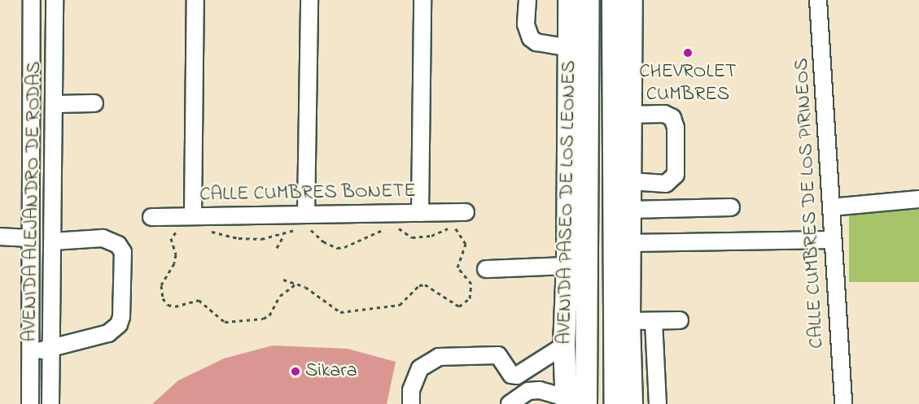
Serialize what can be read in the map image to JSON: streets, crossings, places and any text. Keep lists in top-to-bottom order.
{
  "streets": {
    "main road": ["AVENIDA PASEO DE LOS LEONES"],
    "street": ["CALLE CUMBRES BONETE", "AVENIDA ALEJANDRO DE RODAS", "CALLE CUMBRES DE LOS PIRINEOS"]
  },
  "places": ["CHEVROLET CUMBRES", "Sikara"]
}
